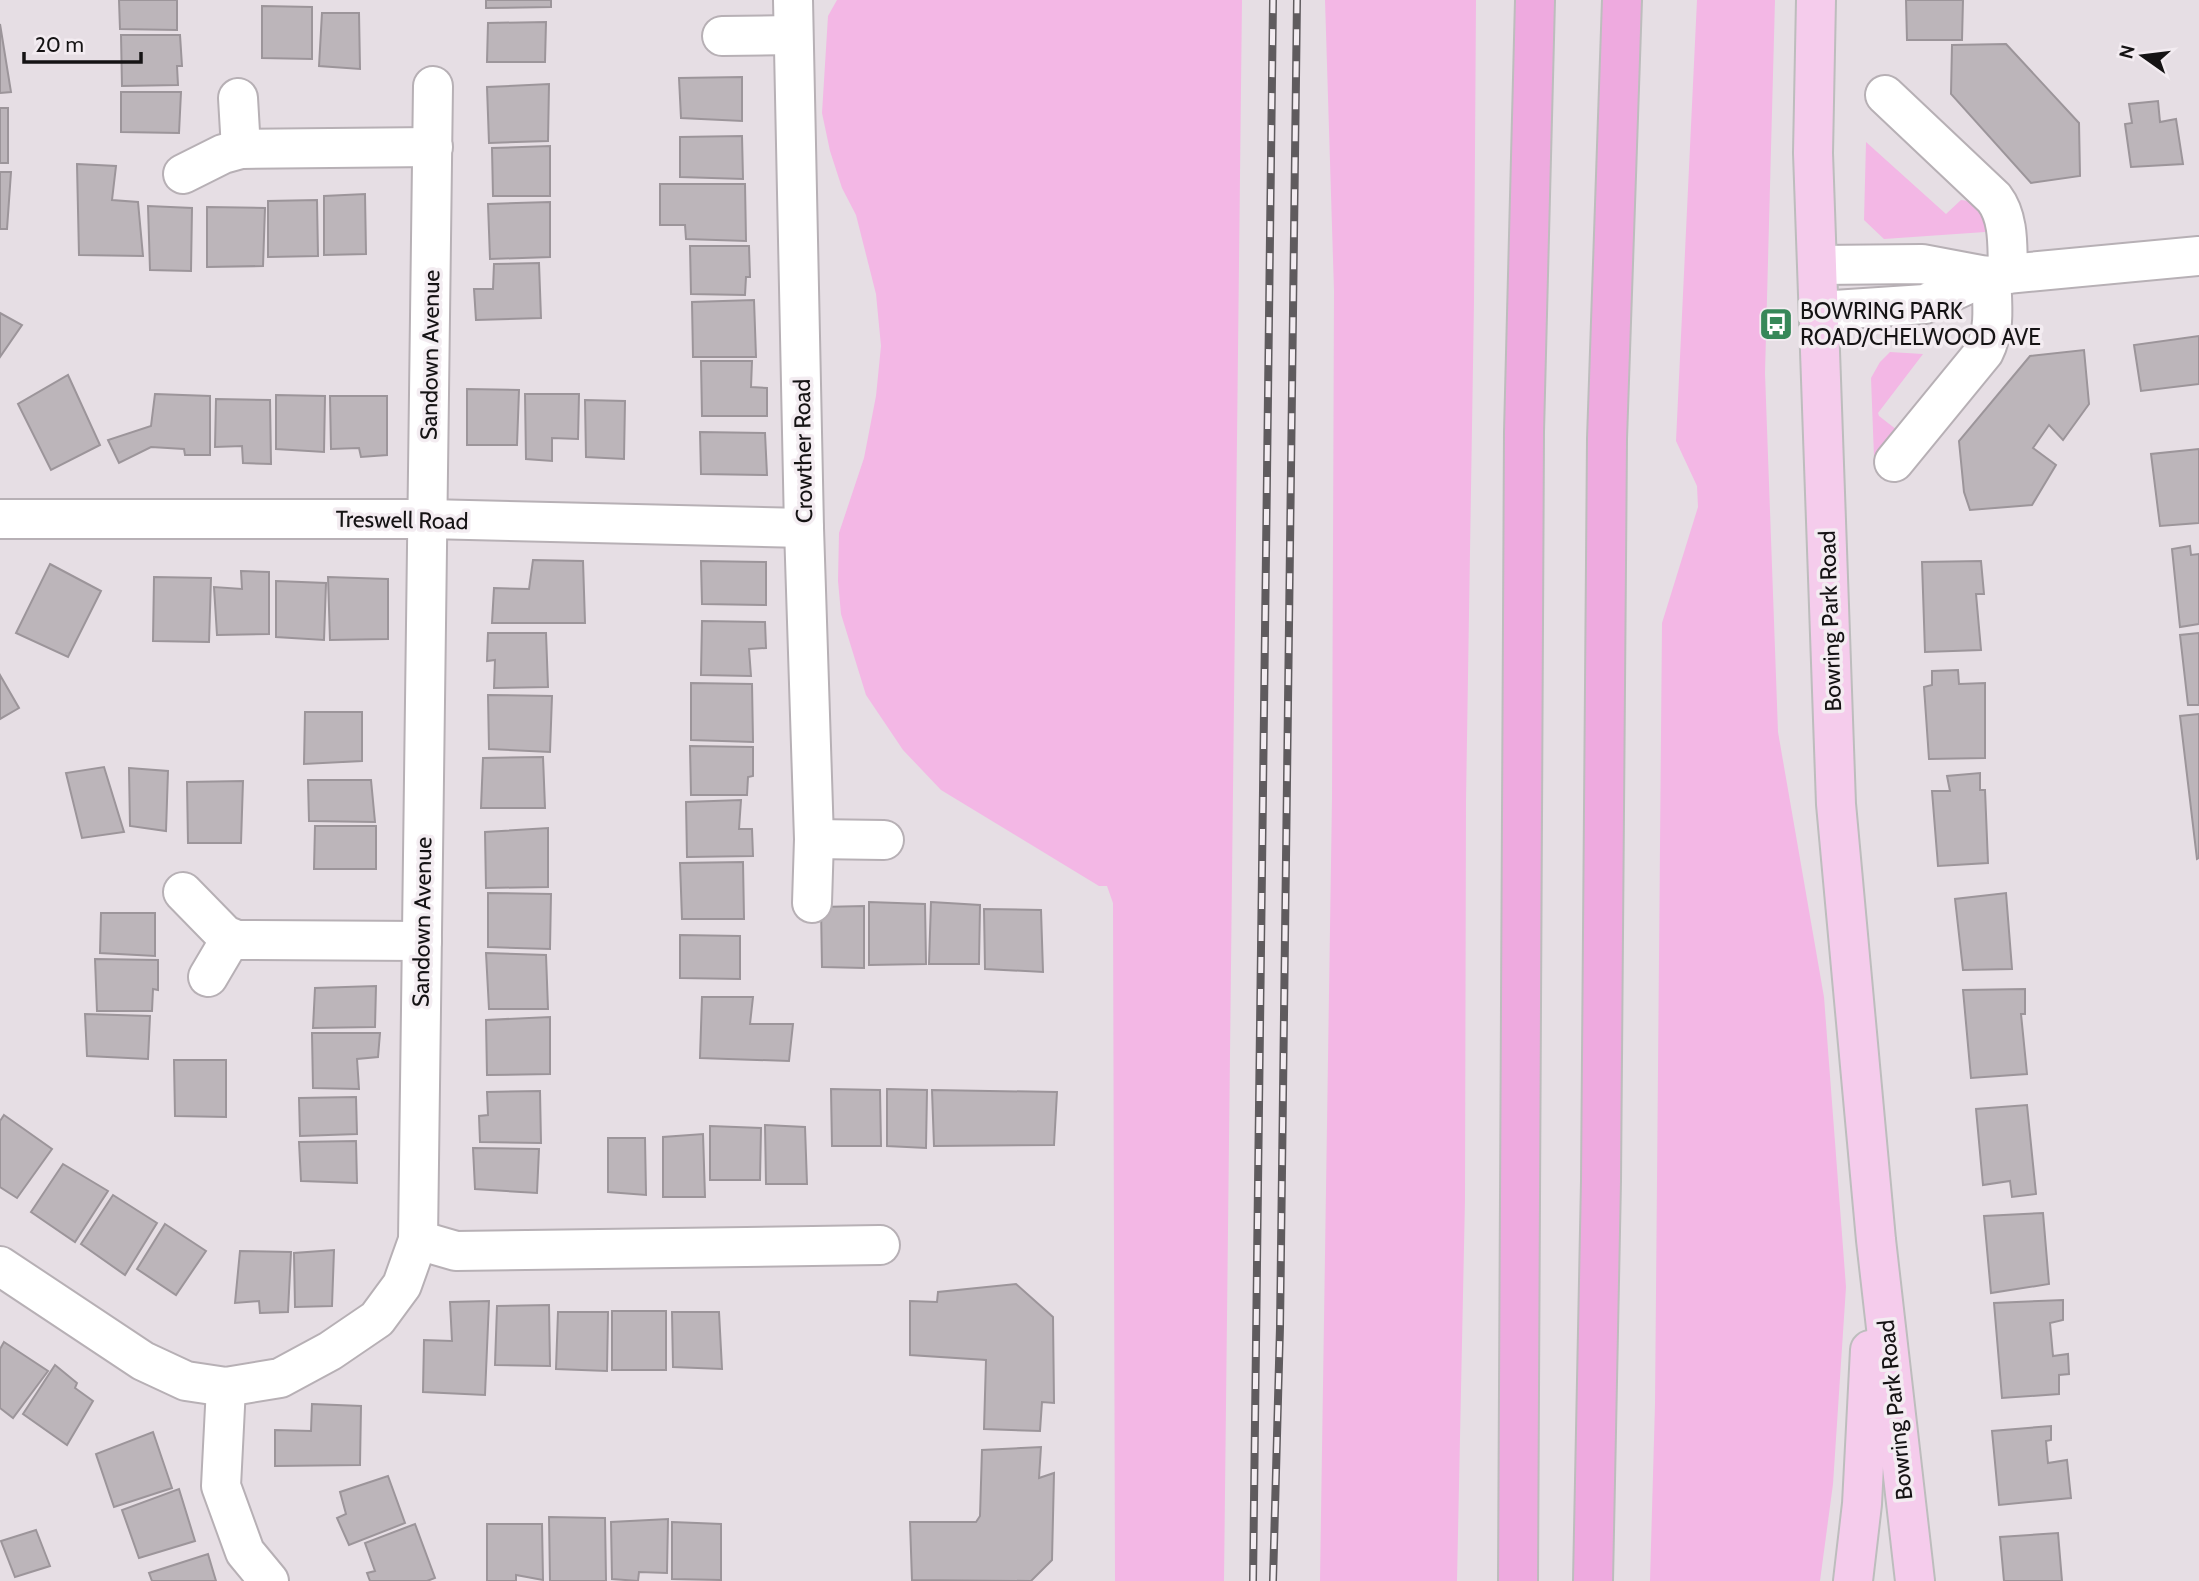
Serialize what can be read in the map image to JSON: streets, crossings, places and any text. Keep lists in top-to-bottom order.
{
  "streets": {
    "main road": ["Bowring Park Road"],
    "street": ["Sandown Avenue", "Crowther Road", "Treswell Road"]
  },
  "crossings": [
    ["Sandown Avenue", "Treswell Road"],
    ["Crowther Road", "Treswell Road"]
  ],
  "places": {
    "bus stop": ["BOWRING PARK ROAD/CHELWOOD AVE"]
  },
  "scale_bar": "20 m",
  "north": "left"
}
